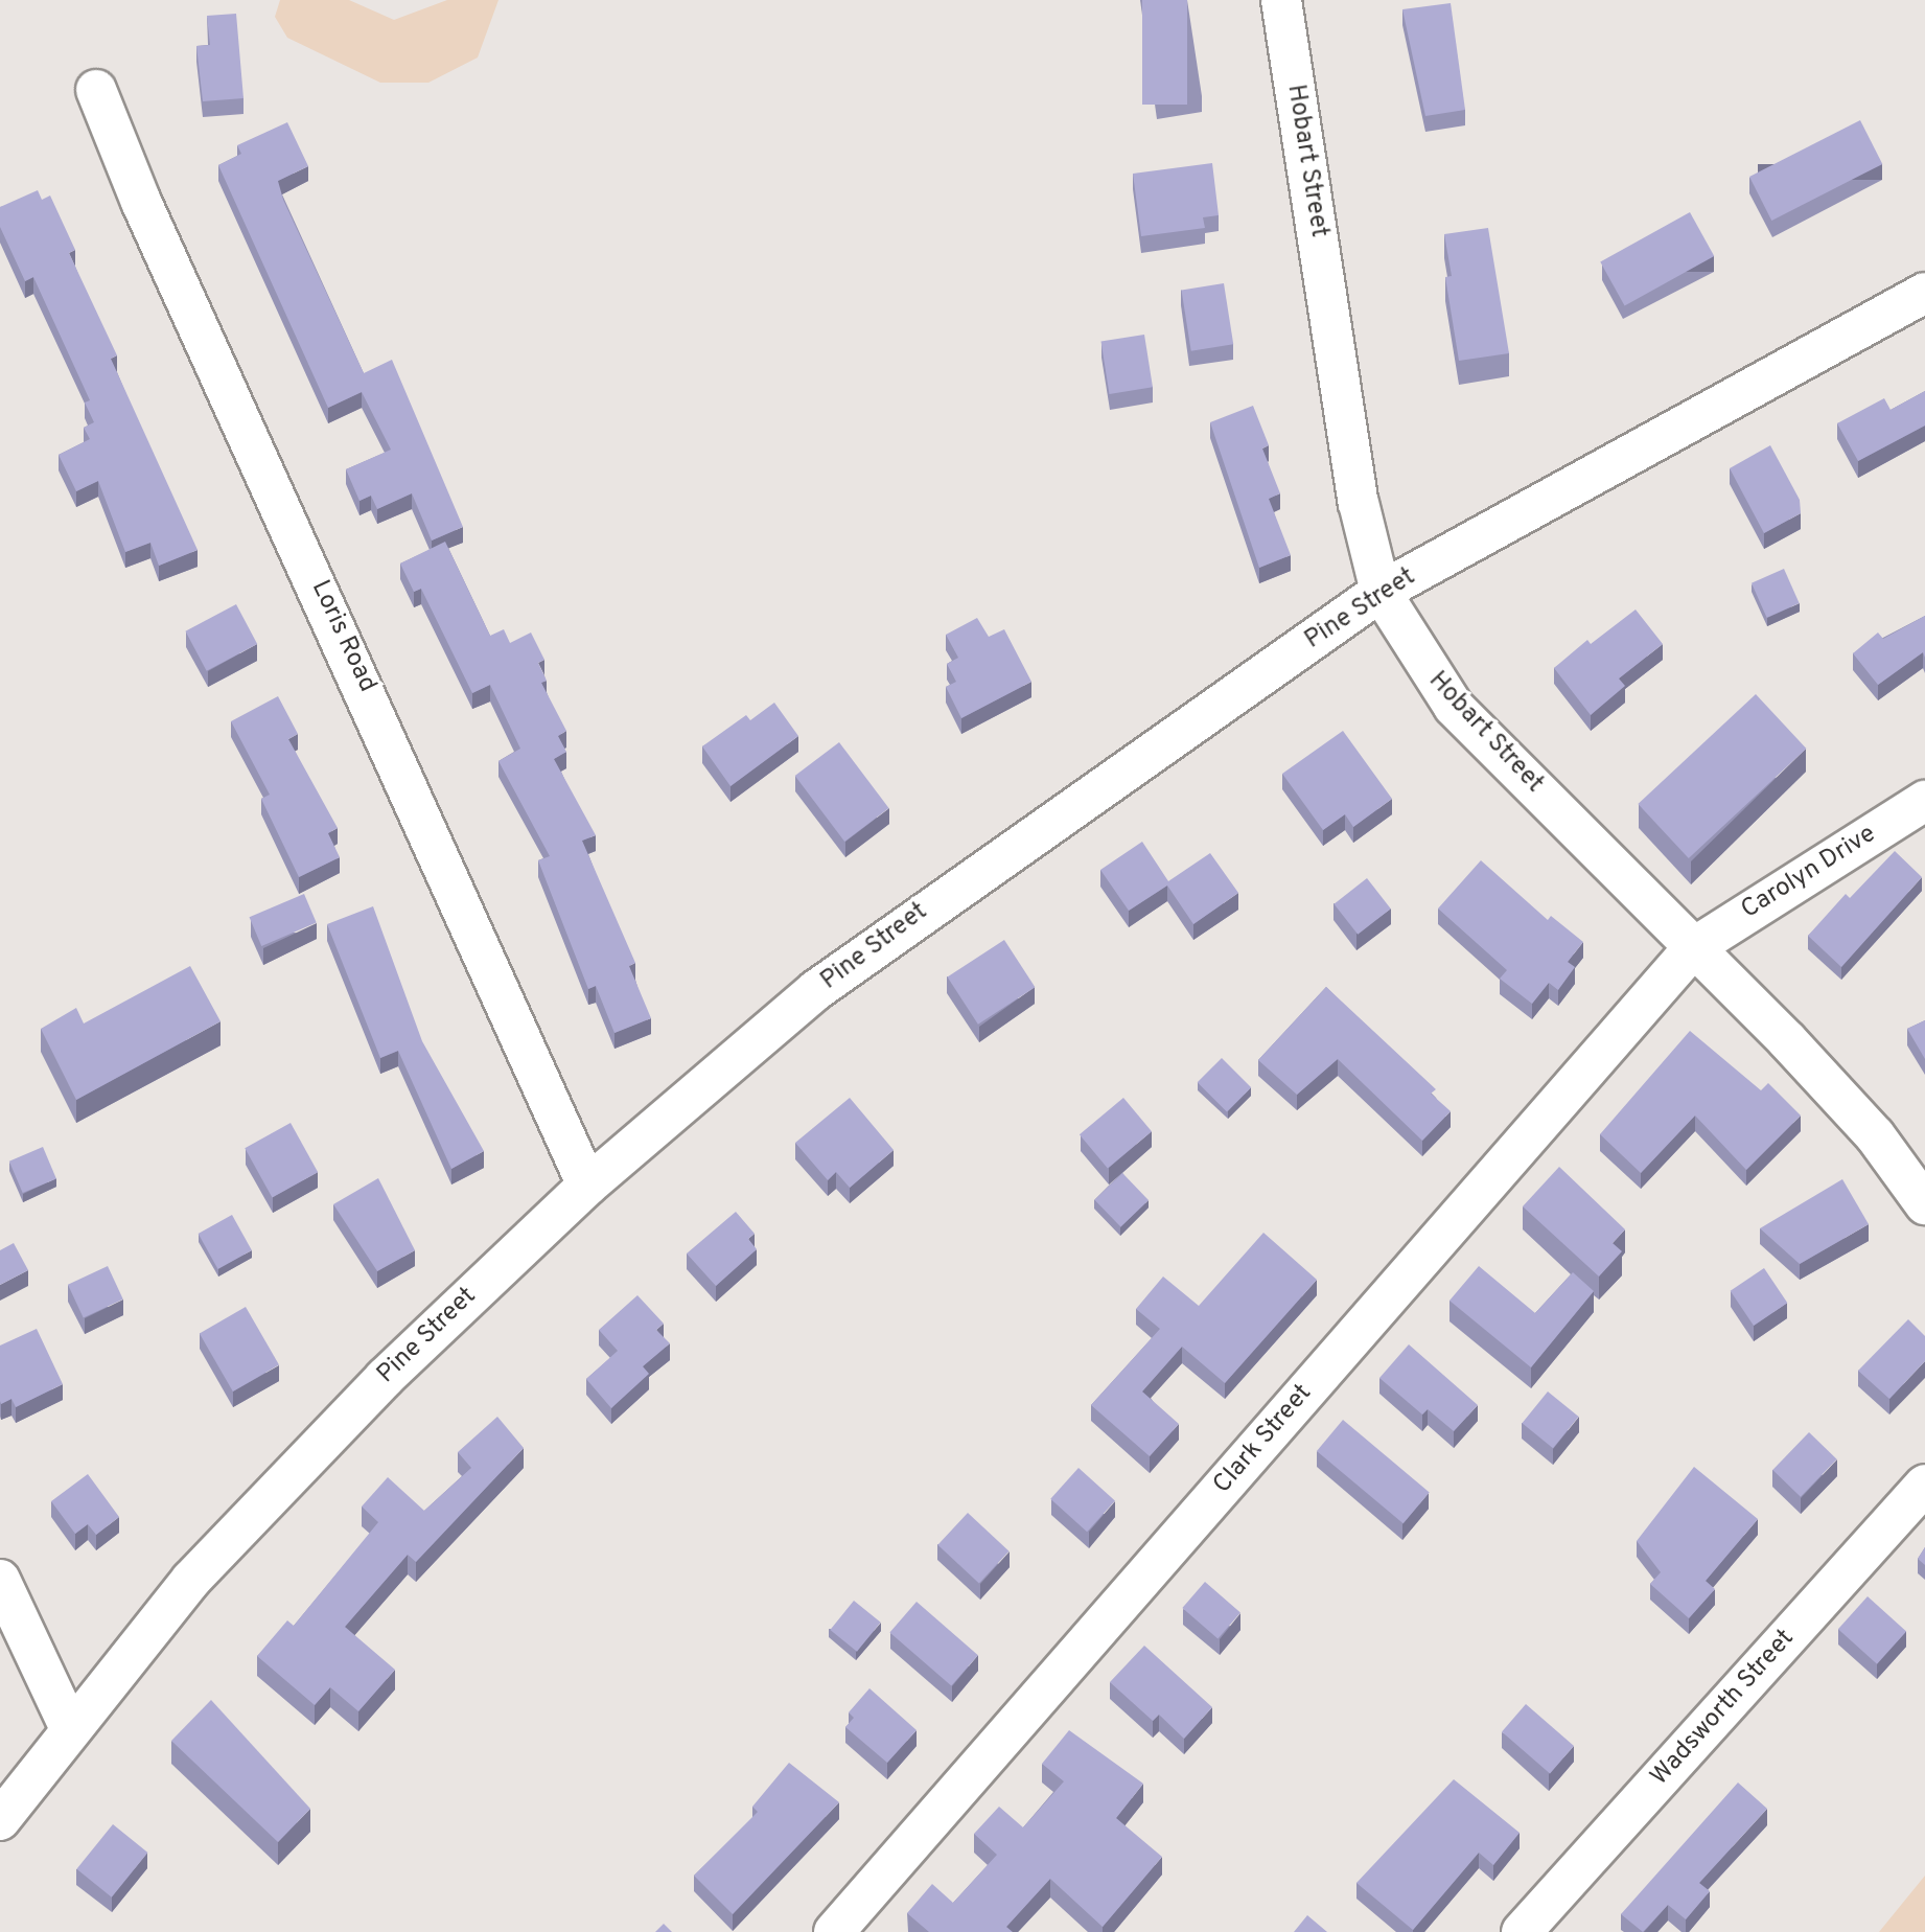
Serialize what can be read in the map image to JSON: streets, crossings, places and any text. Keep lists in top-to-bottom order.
{
  "streets": {
    "street": [
      "Hobart Street",
      "Pine Street",
      "Loris Road",
      "Carolyn Drive",
      "Clark Street",
      "Wadsworth Street"
    ]
  },
  "crossings": [
    ["Hobart Street", "Pine Street"],
    ["Hobart Street", "Carolyn Drive"],
    ["Hobart Street", "Clark Street"],
    ["Pine Street", "Loris Road"],
    ["Carolyn Drive", "Clark Street"]
  ]
}
